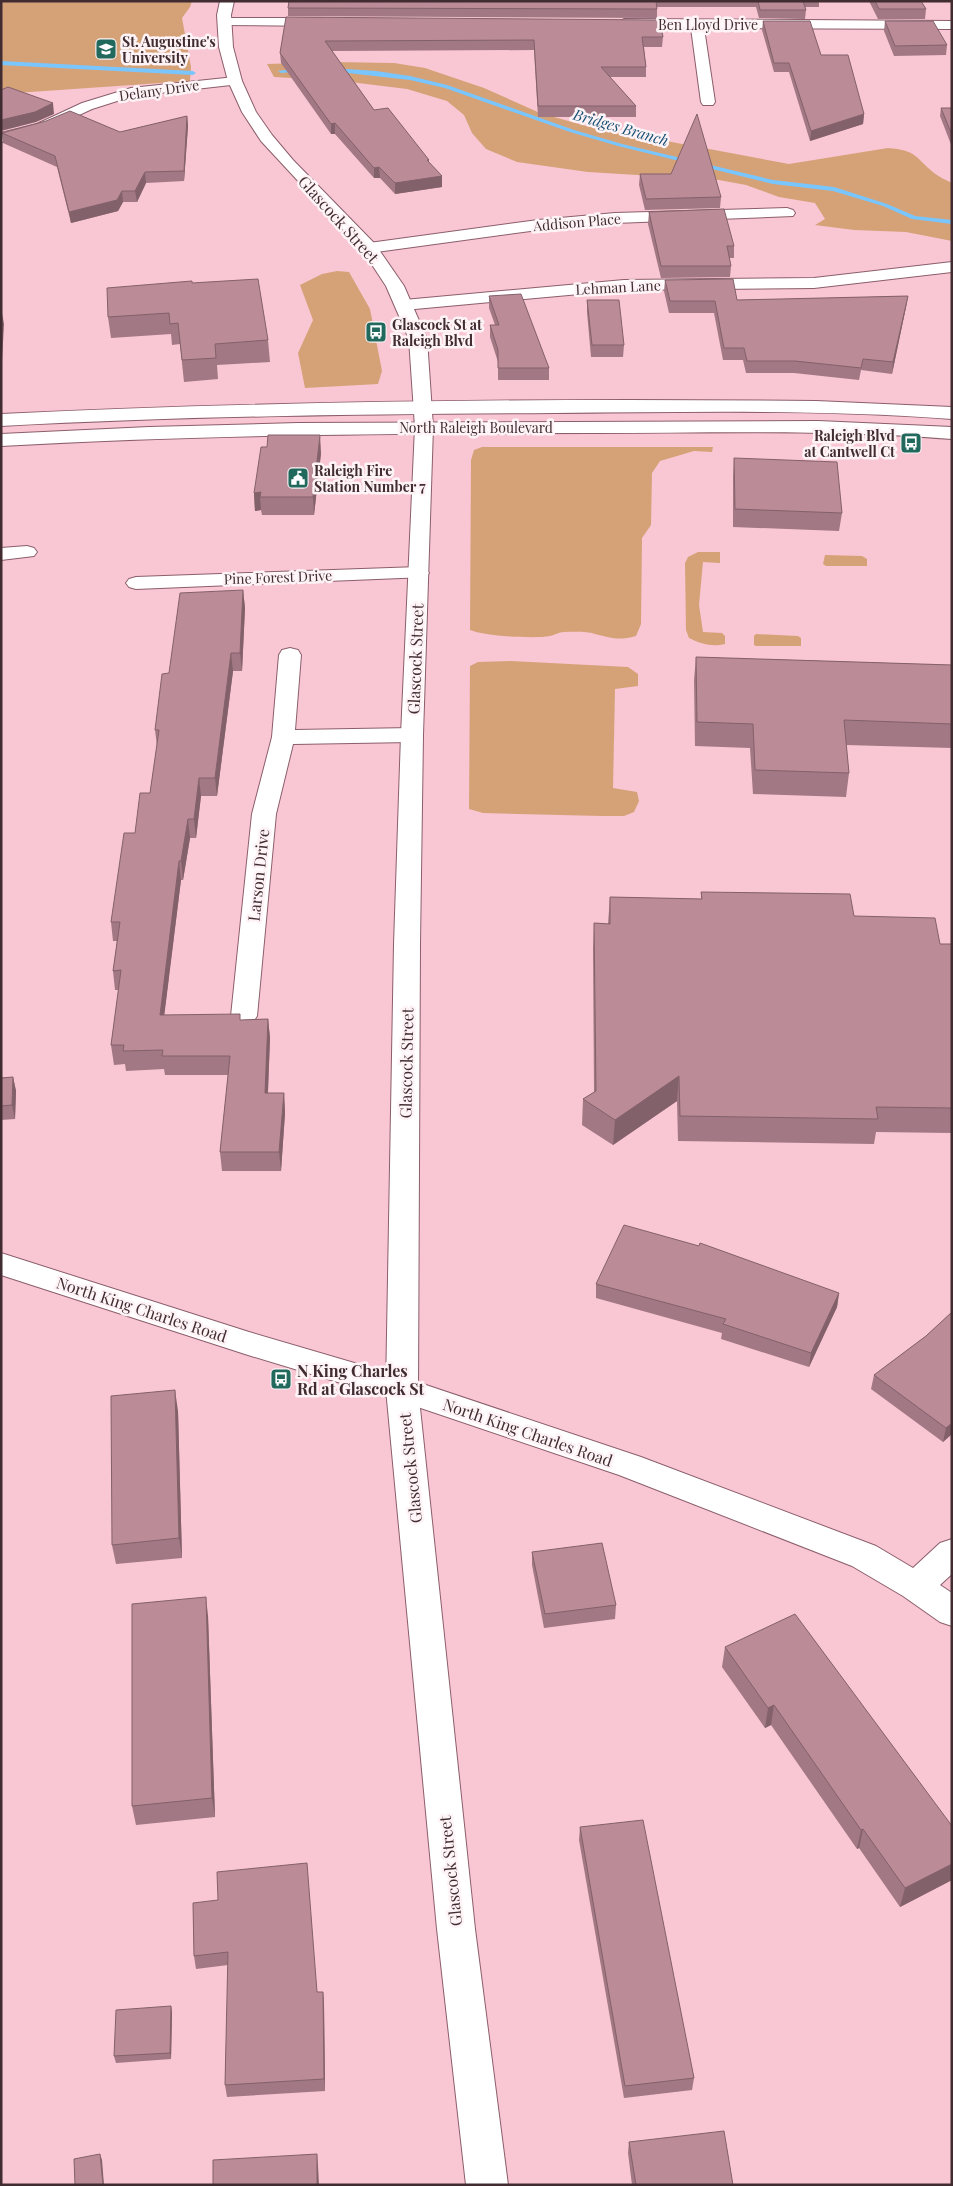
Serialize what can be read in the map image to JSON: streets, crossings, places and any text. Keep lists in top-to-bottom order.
{
  "streets": {
    "street": [
      "Ben Lloyd Drive",
      "Delany Drive",
      "Glascock Street",
      "Addison Place",
      "Lehman Lane",
      "North Raleigh Boulevard",
      "Pine Forest Drive",
      "Larson Drive",
      "North King Charles Road"
    ]
  },
  "crossings": [
    ["Delany Drive", "Glascock Street"],
    ["Glascock Street", "Addison Place"],
    ["Glascock Street", "Lehman Lane"],
    ["Glascock Street", "North Raleigh Boulevard"],
    ["Glascock Street", "Pine Forest Drive"],
    ["Glascock Street", "North King Charles Road"]
  ],
  "water": ["Bridges Branch"],
  "places": {
    "school or university": ["St. Augustine's University"],
    "bus stop": ["Glascock St at Raleigh Blvd", "Raleigh Blvd at Cantwell Ct", "N King Charles Rd at Glascock St"],
    "public building": ["Raleigh Fire Station Number 7"]
  }
}
